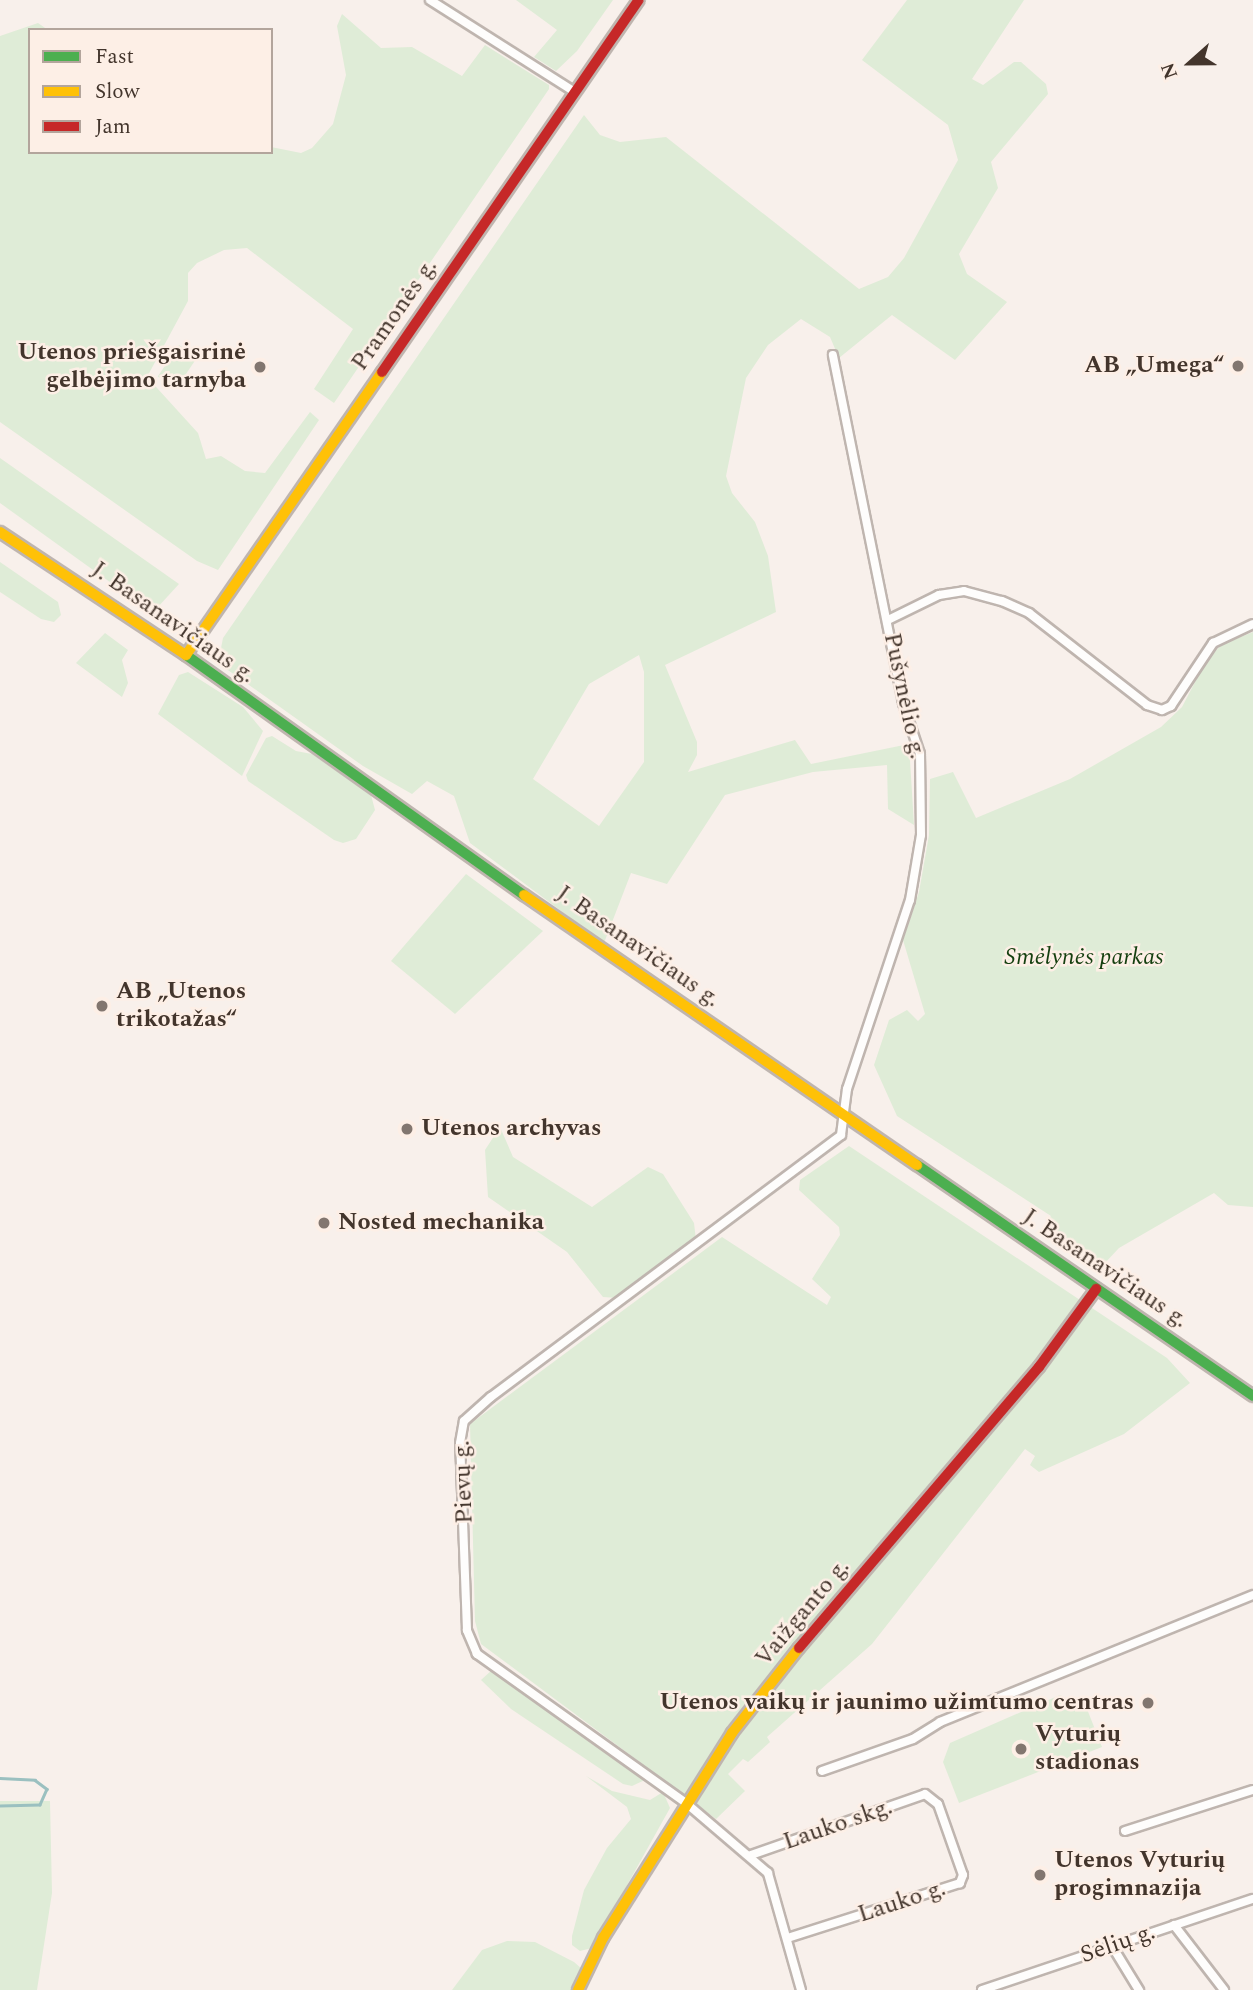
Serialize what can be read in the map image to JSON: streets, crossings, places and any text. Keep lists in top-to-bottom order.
{
  "streets": {
    "main road": ["Pramonės g.", "J. Basanavičiaus g.", "Vaižganto g."],
    "street": [
      "Pušynėlio g.",
      "Pievų g.",
      "Lauko skg.",
      "Lauko g.",
      "Sėlių g."
    ]
  },
  "crossings": [
    ["Pramonės g.", "J. Basanavičiaus g."],
    ["J. Basanavičiaus g.", "Pušynėlio g."],
    ["J. Basanavičiaus g.", "Pievų g."],
    ["J. Basanavičiaus g.", "Vaižganto g."],
    ["Pušynėlio g.", "Pievų g."],
    ["Pievų g.", "Vaižganto g."],
    ["Lauko skg.", "Lauko g."]
  ],
  "parks": ["Smėlynės parkas"],
  "places": [
    "AB „Umega“",
    "Utenos priešgaisrinė gelbėjimo tarnyba",
    "AB „Utenos trikotažas“",
    "Utenos archyvas",
    "Nosted mechanika",
    "Utenos vaikų ir jaunimo užimtumo centras",
    "Vyturių stadionas",
    "Utenos Vyturių progimnazija"
  ],
  "legend": ["Fast", "Slow", "Jam"],
  "north": "left"
}
